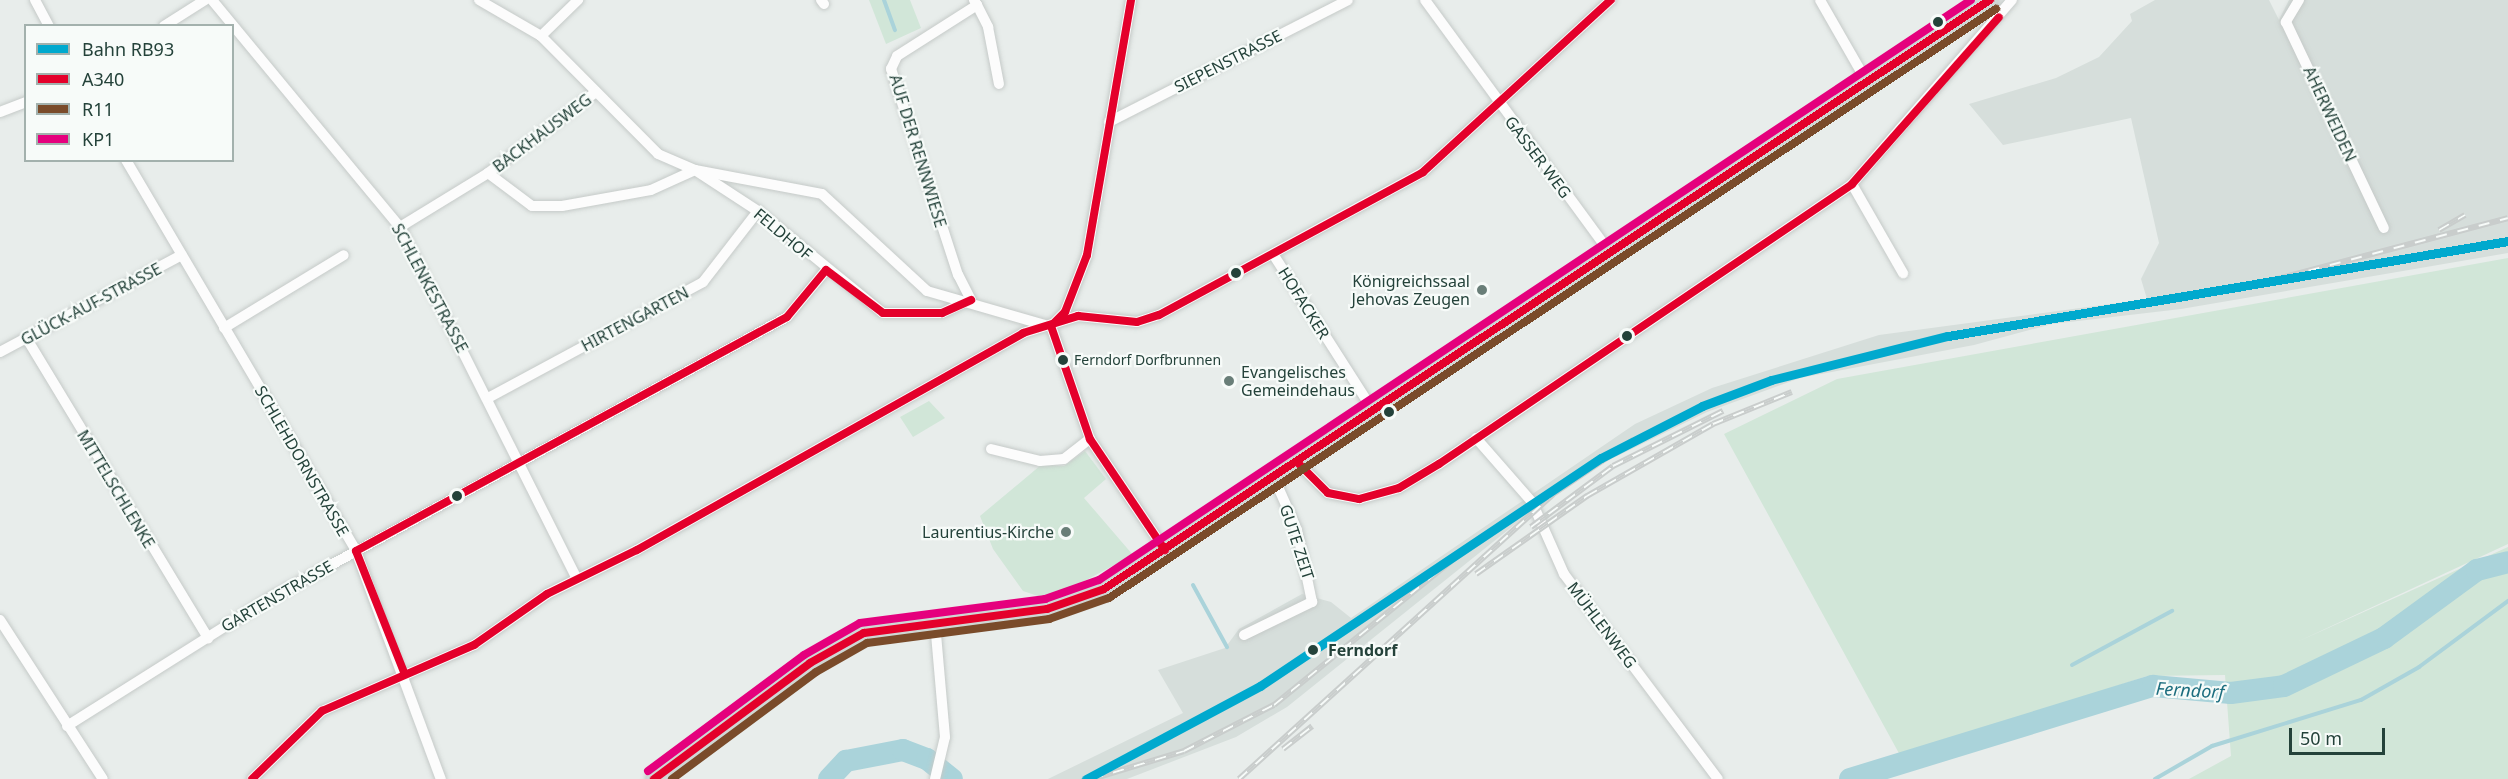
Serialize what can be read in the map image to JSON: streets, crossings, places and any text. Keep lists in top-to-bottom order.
{
  "streets": {
    "street": [
      "SIEPENSTRASSE",
      "AHERWEIDEN",
      "BACKHAUSWEG",
      "AUF DER RENNWIESE",
      "GASSER WEG",
      "FELDHOF",
      "SCHLENKESTRASSE",
      "HOFACKER",
      "GLÜCK-AUF-STRASSE",
      "HIRTENGARTEN",
      "SCHLEHDORNSTRASSE",
      "MITTELSCHLENKE",
      "GUTE ZEIT",
      "GARTENSTRASSE",
      "MÜHLENWEG"
    ]
  },
  "crossings": [
    ["BACKHAUSWEG", "FELDHOF"],
    ["BACKHAUSWEG", "SCHLENKESTRASSE"],
    ["AUF DER RENNWIESE", "FELDHOF"],
    ["FELDHOF", "HIRTENGARTEN"],
    ["FELDHOF", "GARTENSTRASSE"],
    ["SCHLENKESTRASSE", "HIRTENGARTEN"],
    ["SCHLENKESTRASSE", "GARTENSTRASSE"],
    ["GLÜCK-AUF-STRASSE", "SCHLEHDORNSTRASSE"],
    ["GLÜCK-AUF-STRASSE", "MITTELSCHLENKE"],
    ["SCHLEHDORNSTRASSE", "GARTENSTRASSE"],
    ["MITTELSCHLENKE", "GARTENSTRASSE"]
  ],
  "water": ["Ferndorf"],
  "places": [
    "Königreichssaal Jehovas Zeugen",
    "Ferndorf Dorfbrunnen",
    "Evangelisches Gemeindehaus",
    "Laurentius-Kirche",
    "Ferndorf"
  ],
  "lines": [
    "transit line A340",
    "transit line KP1",
    "transit line R11",
    "rail line RB93"
  ],
  "legend": [
    "Bahn RB93",
    "A340",
    "R11",
    "KP1"
  ],
  "scale_bar": "50 m"
}
